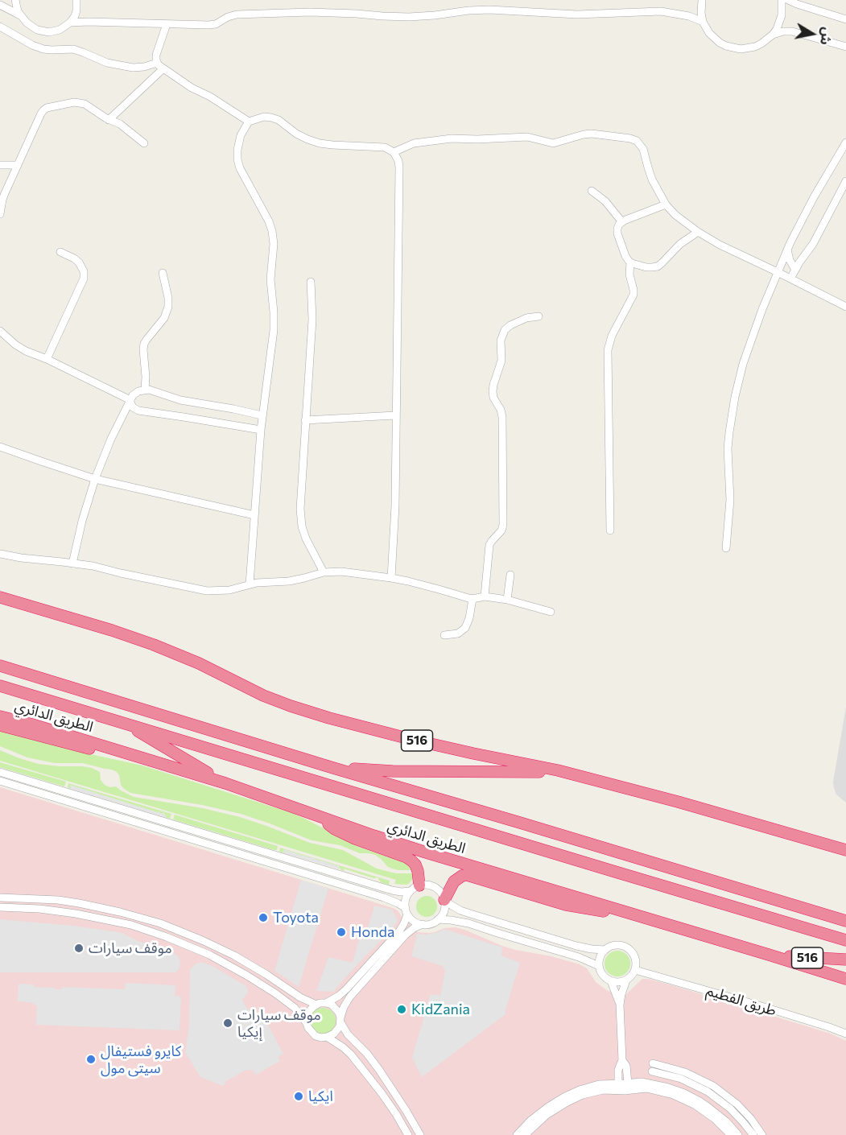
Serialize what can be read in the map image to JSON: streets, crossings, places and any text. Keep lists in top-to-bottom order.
{
  "streets": {
    "highway": ["الطريق الدائري", "516"],
    "street": ["طريق الفطيم"]
  },
  "crossings": [
    ["الطريق الدائري", "516"]
  ],
  "places": [
    "Toyota",
    "Honda",
    "موقف سيارات",
    "KidZania",
    "موقف سيارات إيكيا",
    "كايرو فستيفال سيتى مول",
    "ايكيا"
  ],
  "north": "right"
}
